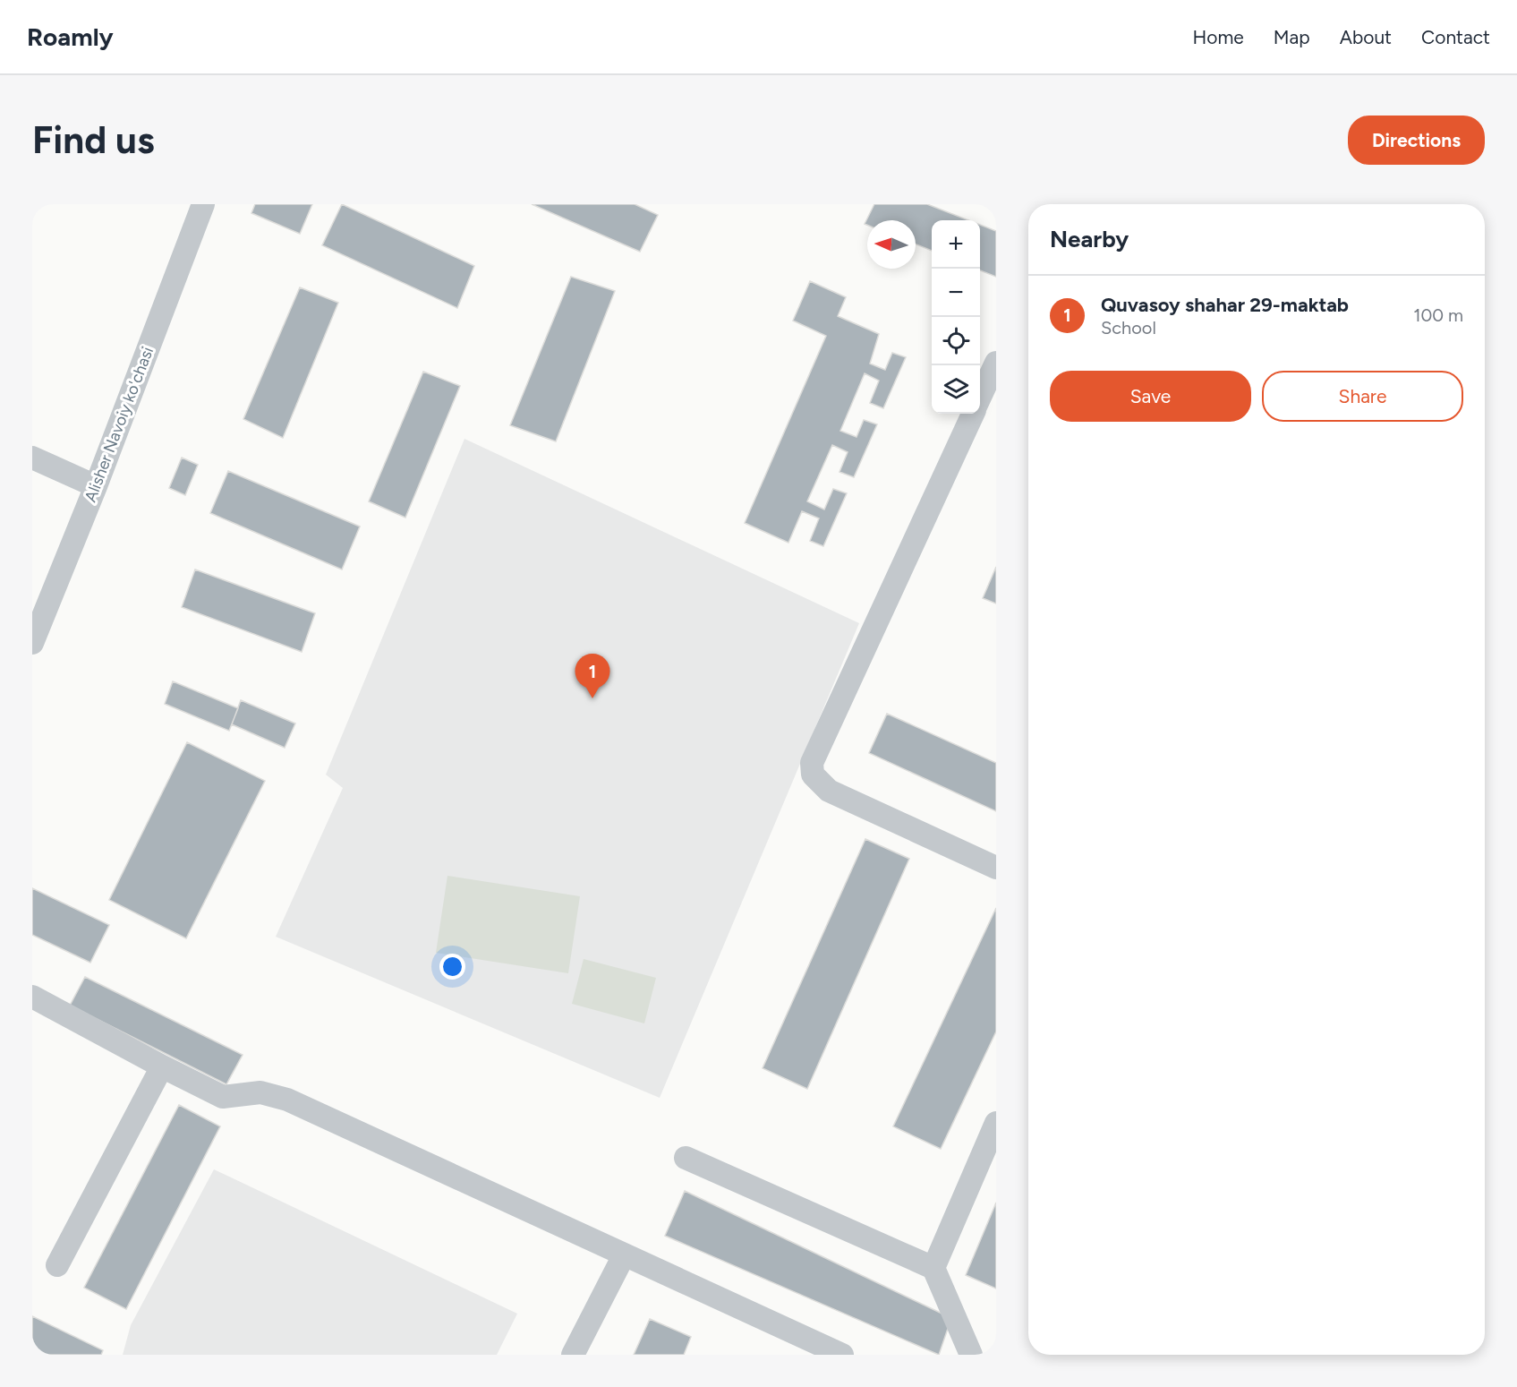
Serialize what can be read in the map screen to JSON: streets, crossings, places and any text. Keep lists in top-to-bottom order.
{
  "streets": {
    "street": ["Alisher Navoiy ko'chasi"]
  },
  "north": "left",
  "page": {
    "header": "Roamly",
    "nav": [
      "Home",
      "Map",
      "About",
      "Contact"
    ],
    "buttons": [
      "Directions",
      ["Save", "Share"]
    ],
    "title": "Find us",
    "heading": "Nearby",
    "map_buttons": ["+", "−"],
    "list": [
      {
        "mark": "1",
        "name": "Quvasoy shahar 29-maktab",
        "note": "School",
        "value": "100 m"
      }
    ],
    "pins": "1"
  }
}
